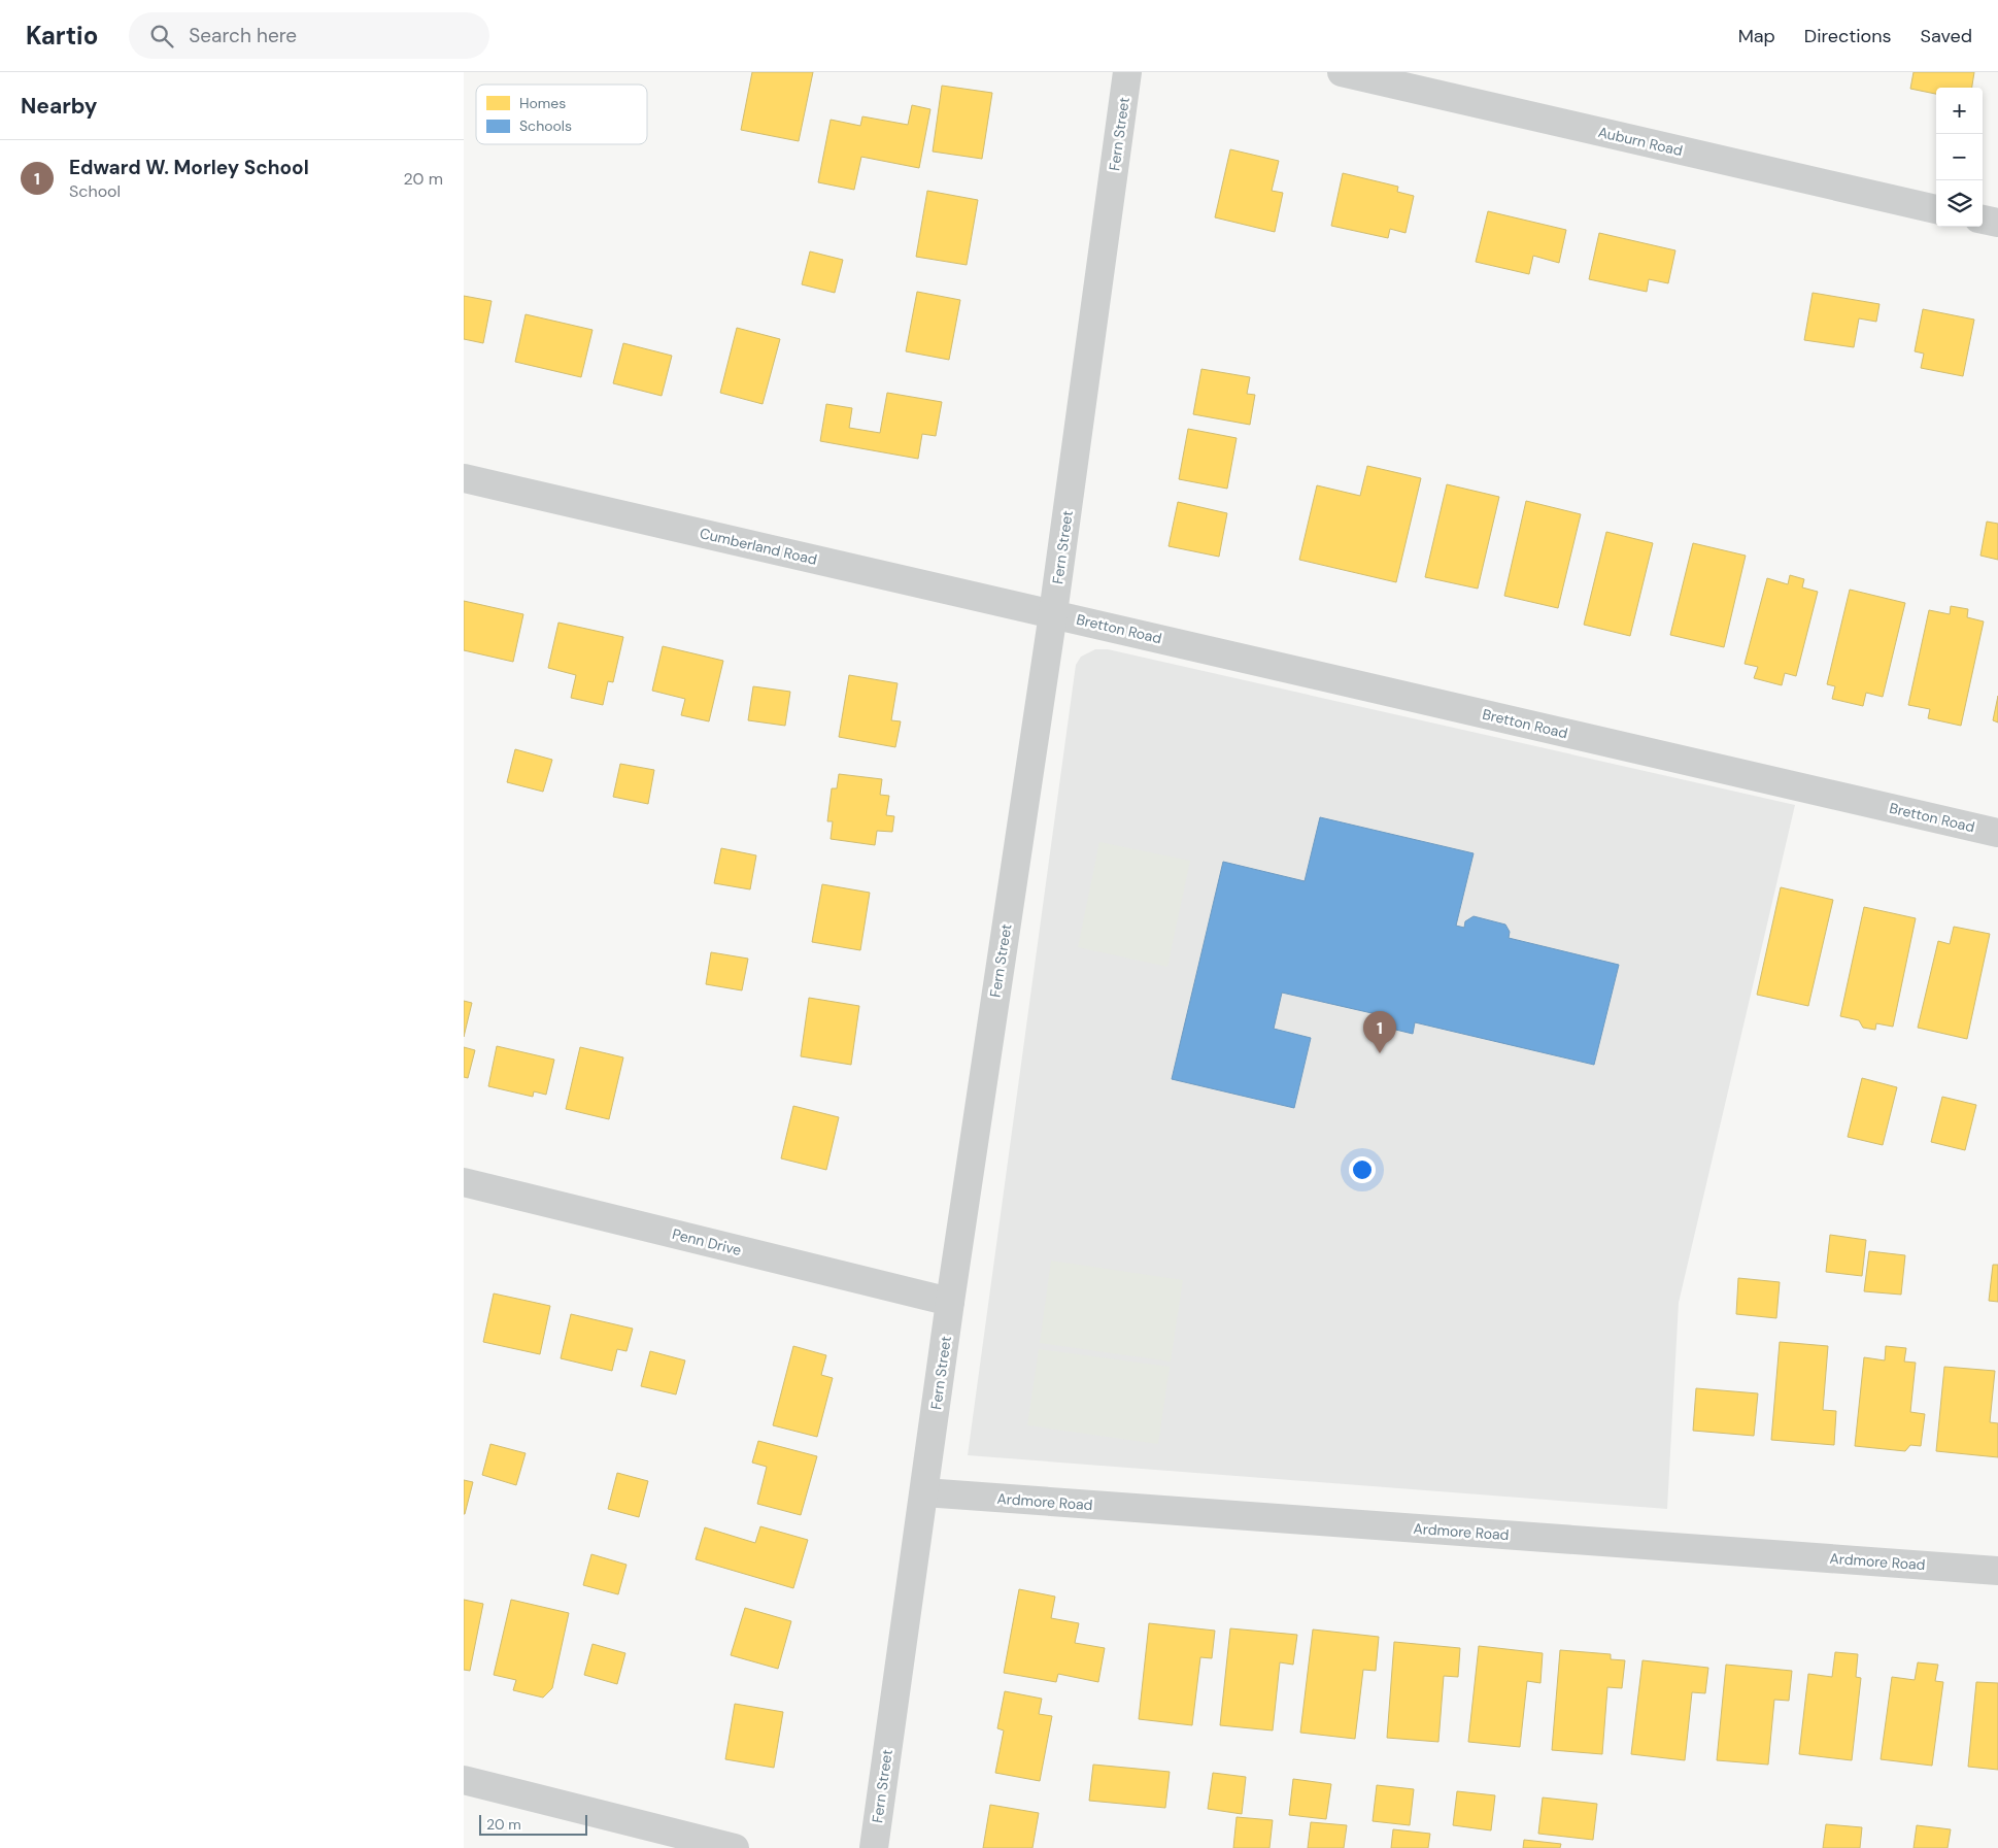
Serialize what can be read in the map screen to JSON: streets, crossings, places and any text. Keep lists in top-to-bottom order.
{
  "streets": {
    "street": [
      "Fern Street",
      "Auburn Road",
      "Cumberland Road",
      "Bretton Road",
      "Penn Drive",
      "Ardmore Road"
    ]
  },
  "crossings": [
    ["Fern Street", "Cumberland Road"],
    ["Fern Street", "Bretton Road"],
    ["Fern Street", "Penn Drive"],
    ["Fern Street", "Ardmore Road"],
    ["Cumberland Road", "Bretton Road"]
  ],
  "legend": ["Homes", "Schools"],
  "scale_bar": "20 m",
  "page": {
    "header": "Kartio",
    "search": "Search here",
    "nav": ["Map", "Directions", "Saved"],
    "heading": "Nearby",
    "map_buttons": ["+", "−"],
    "list": [
      {
        "mark": "1",
        "name": "Edward W. Morley School",
        "note": "School",
        "value": "20 m"
      }
    ],
    "pins": "1",
    "scale": "20 m"
  }
}
